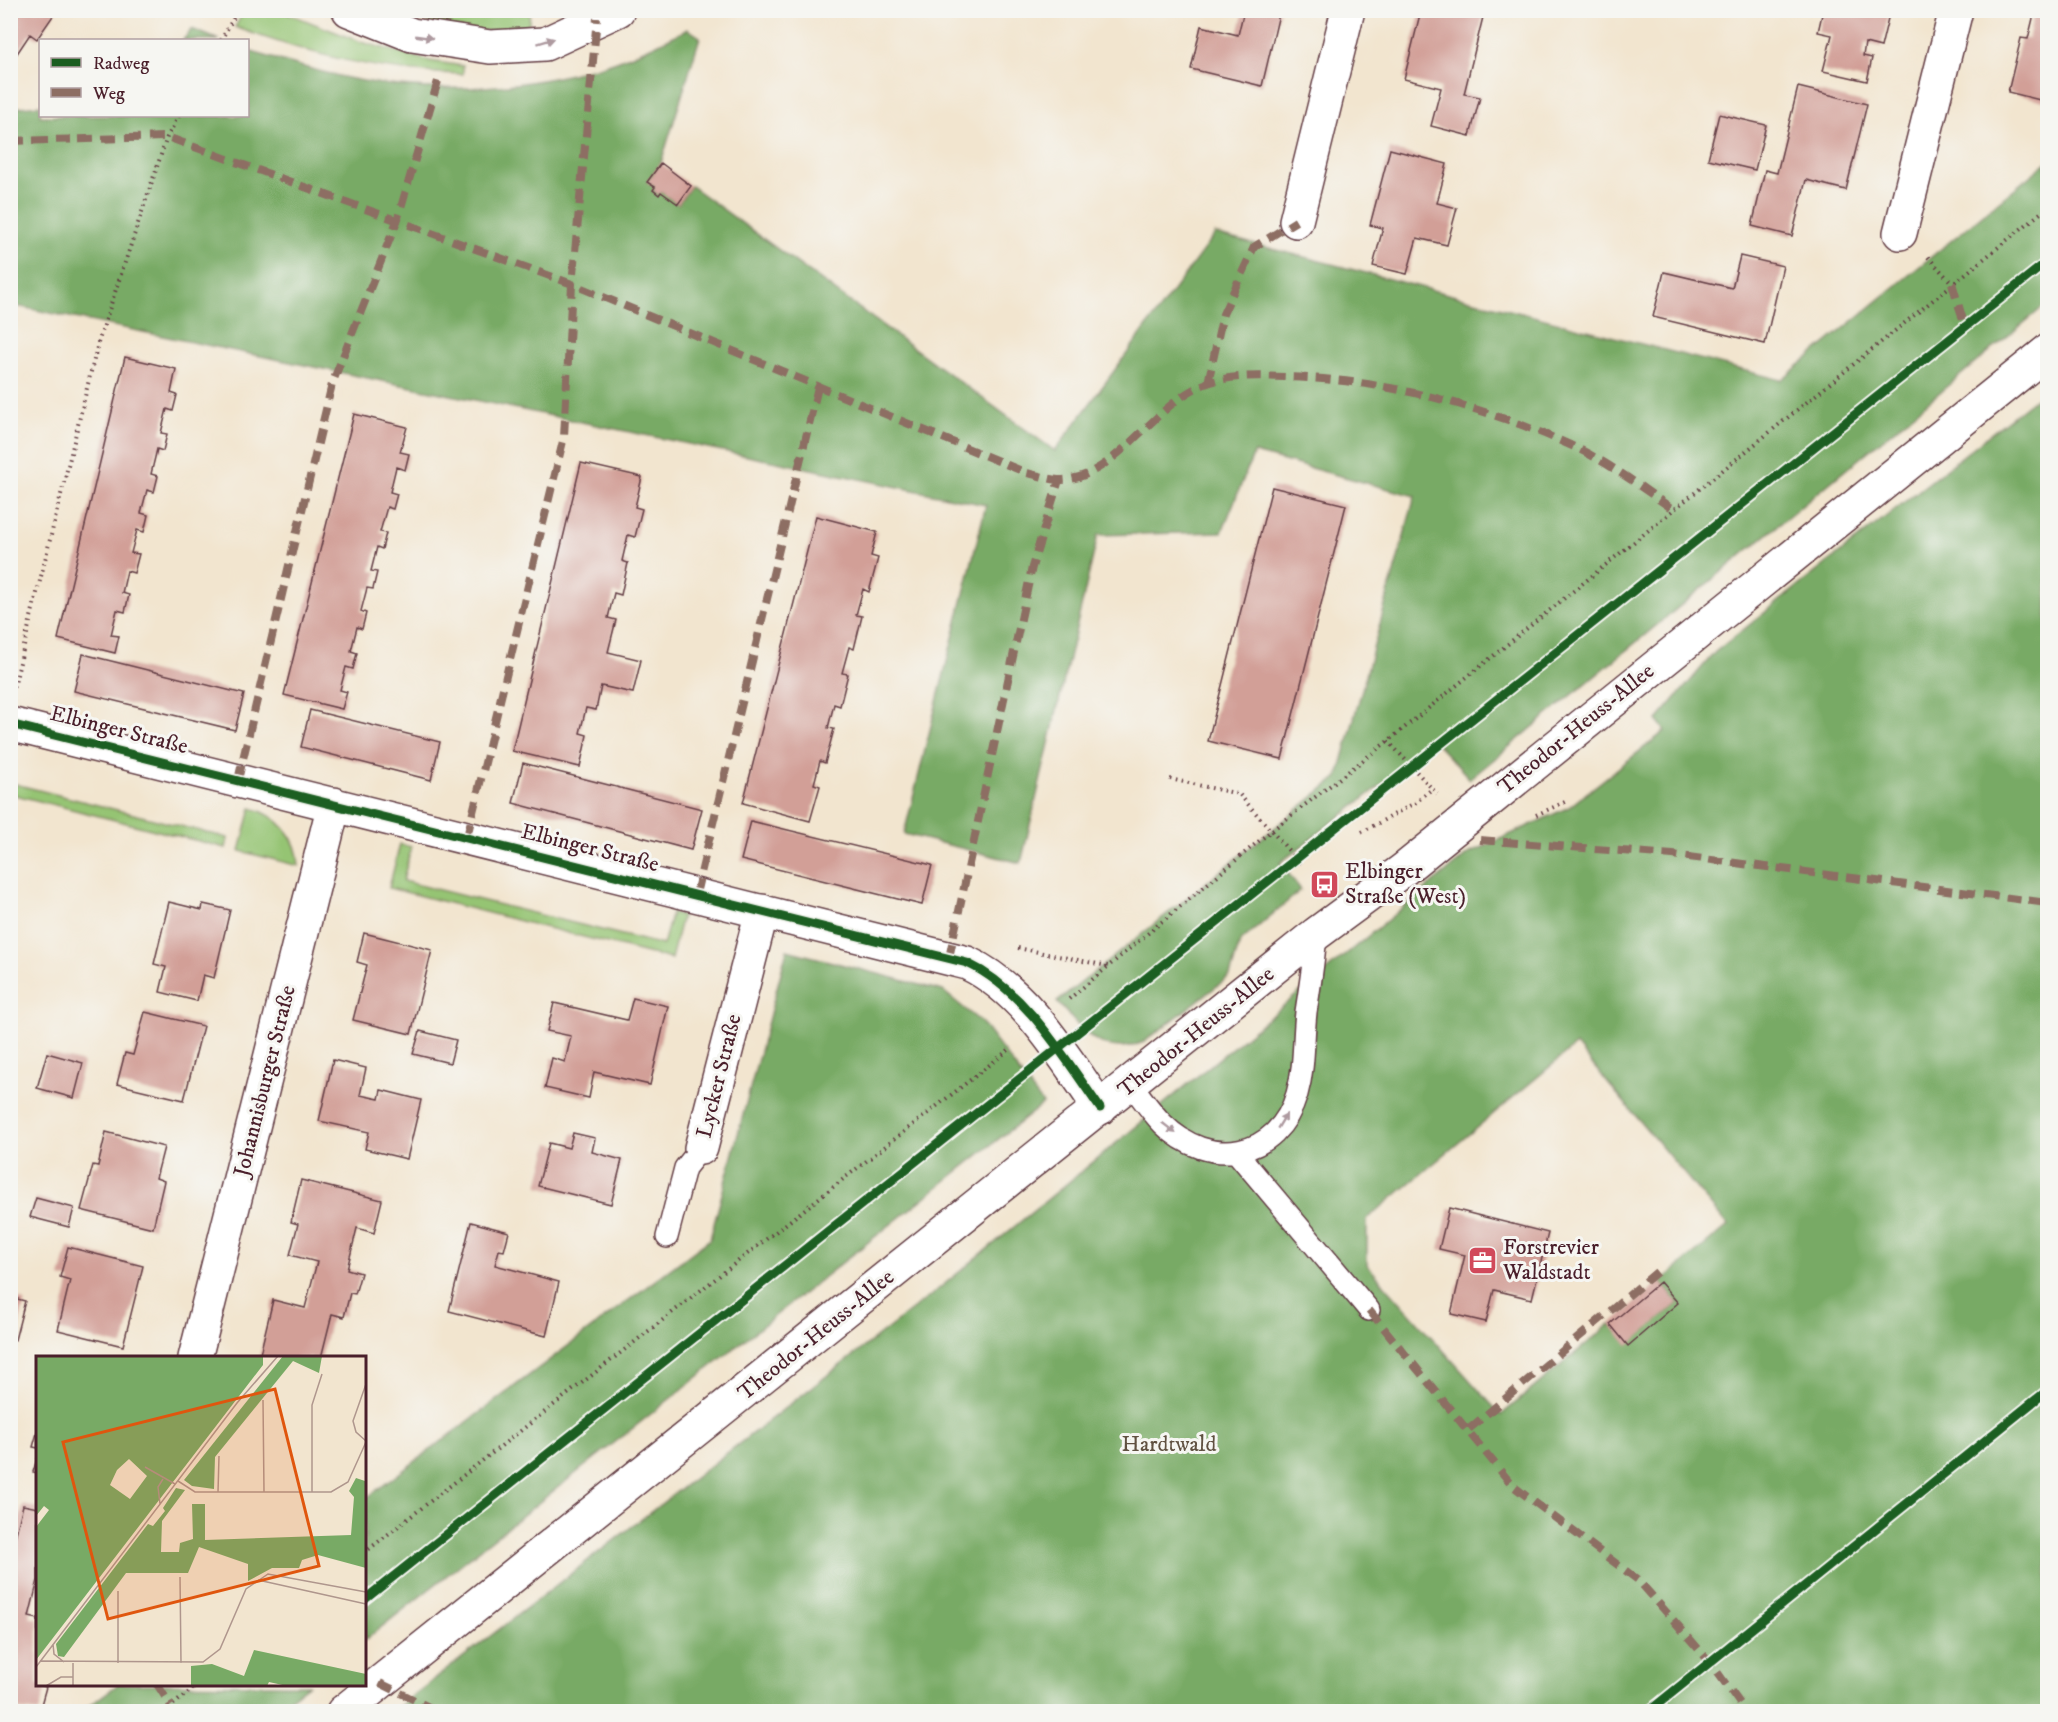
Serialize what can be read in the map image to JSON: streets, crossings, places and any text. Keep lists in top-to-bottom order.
{
  "streets": {
    "street": [
      "Theodor-Heuss-Allee",
      "Elbinger Straße",
      "Lycker Straße",
      "Johannisburger Straße"
    ]
  },
  "crossings": [
    ["Theodor-Heuss-Allee", "Elbinger Straße"],
    ["Elbinger Straße", "Lycker Straße"],
    ["Elbinger Straße", "Johannisburger Straße"]
  ],
  "parks": ["Hardtwald"],
  "places": {
    "bus stop": ["Elbinger Straße (West)"],
    "office": ["Forstrevier Waldstadt"]
  },
  "legend": ["Radweg", "Weg"]
}
